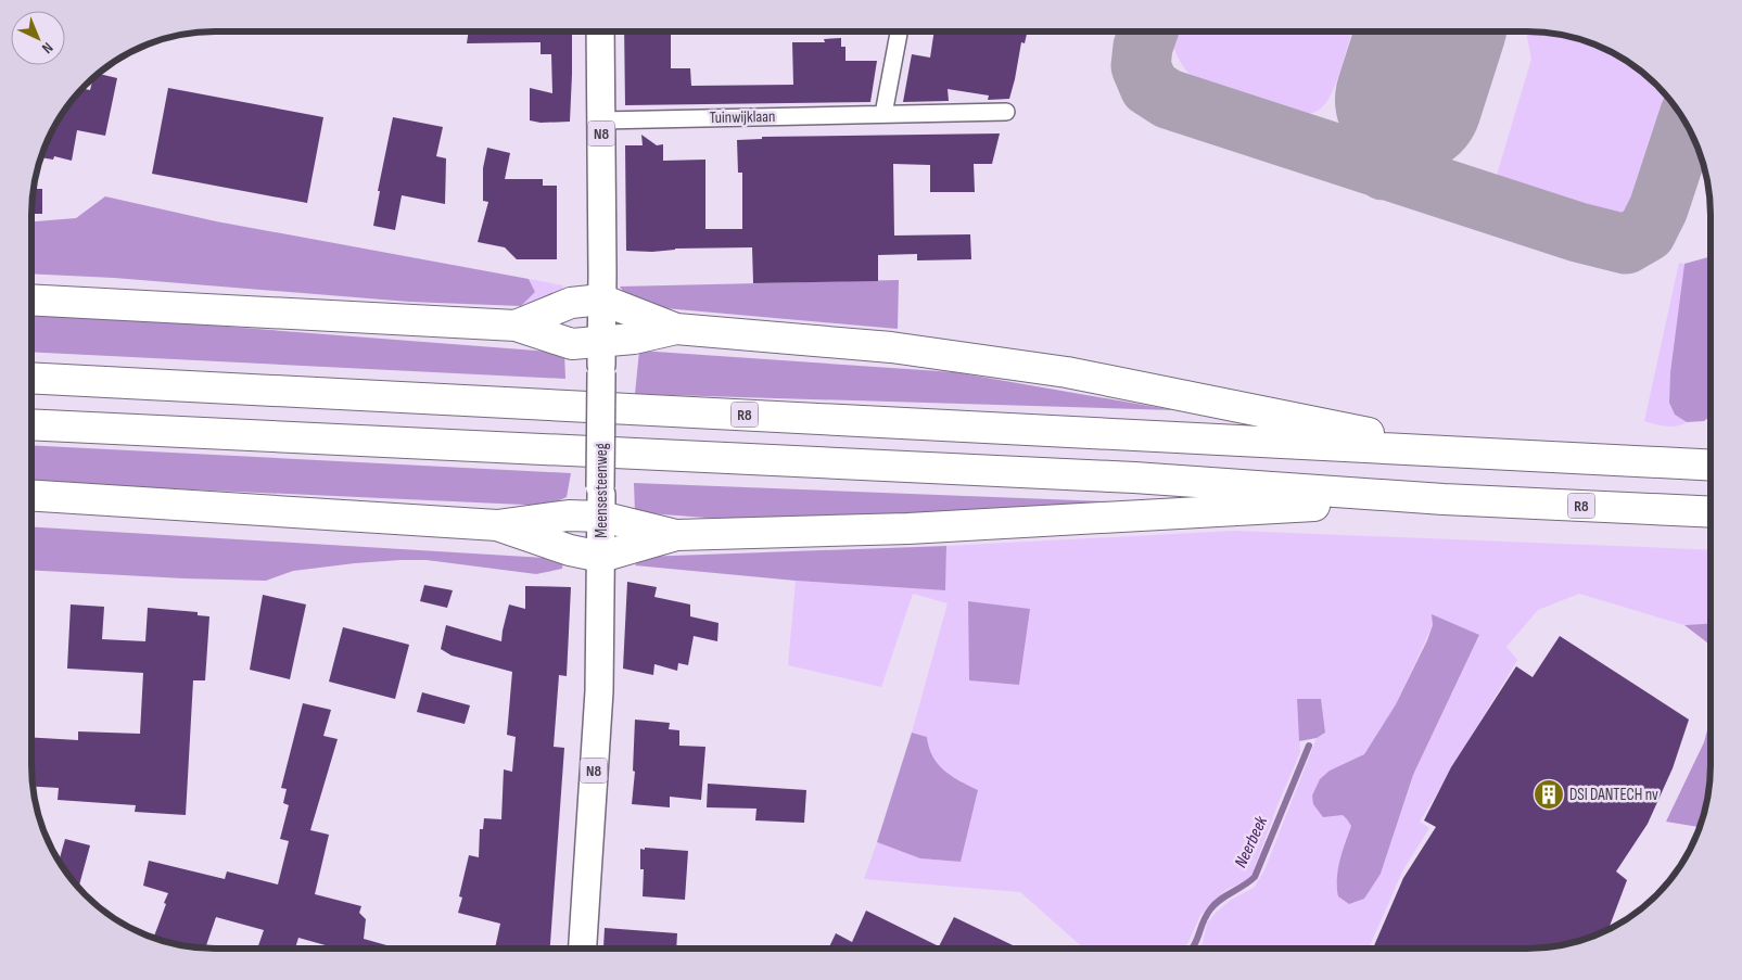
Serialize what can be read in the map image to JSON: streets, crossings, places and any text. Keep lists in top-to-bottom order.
{
  "streets": {
    "highway": ["R8"],
    "main road": ["N8", "Meensesteenweg"],
    "street": ["Tuinwijklaan"]
  },
  "crossings": [
    ["Tuinwijklaan", "Meensesteenweg"]
  ],
  "water": ["Neerbeek"],
  "places": {
    "building": ["DSI DANTECH nv"]
  },
  "north": "bottom right"
}
